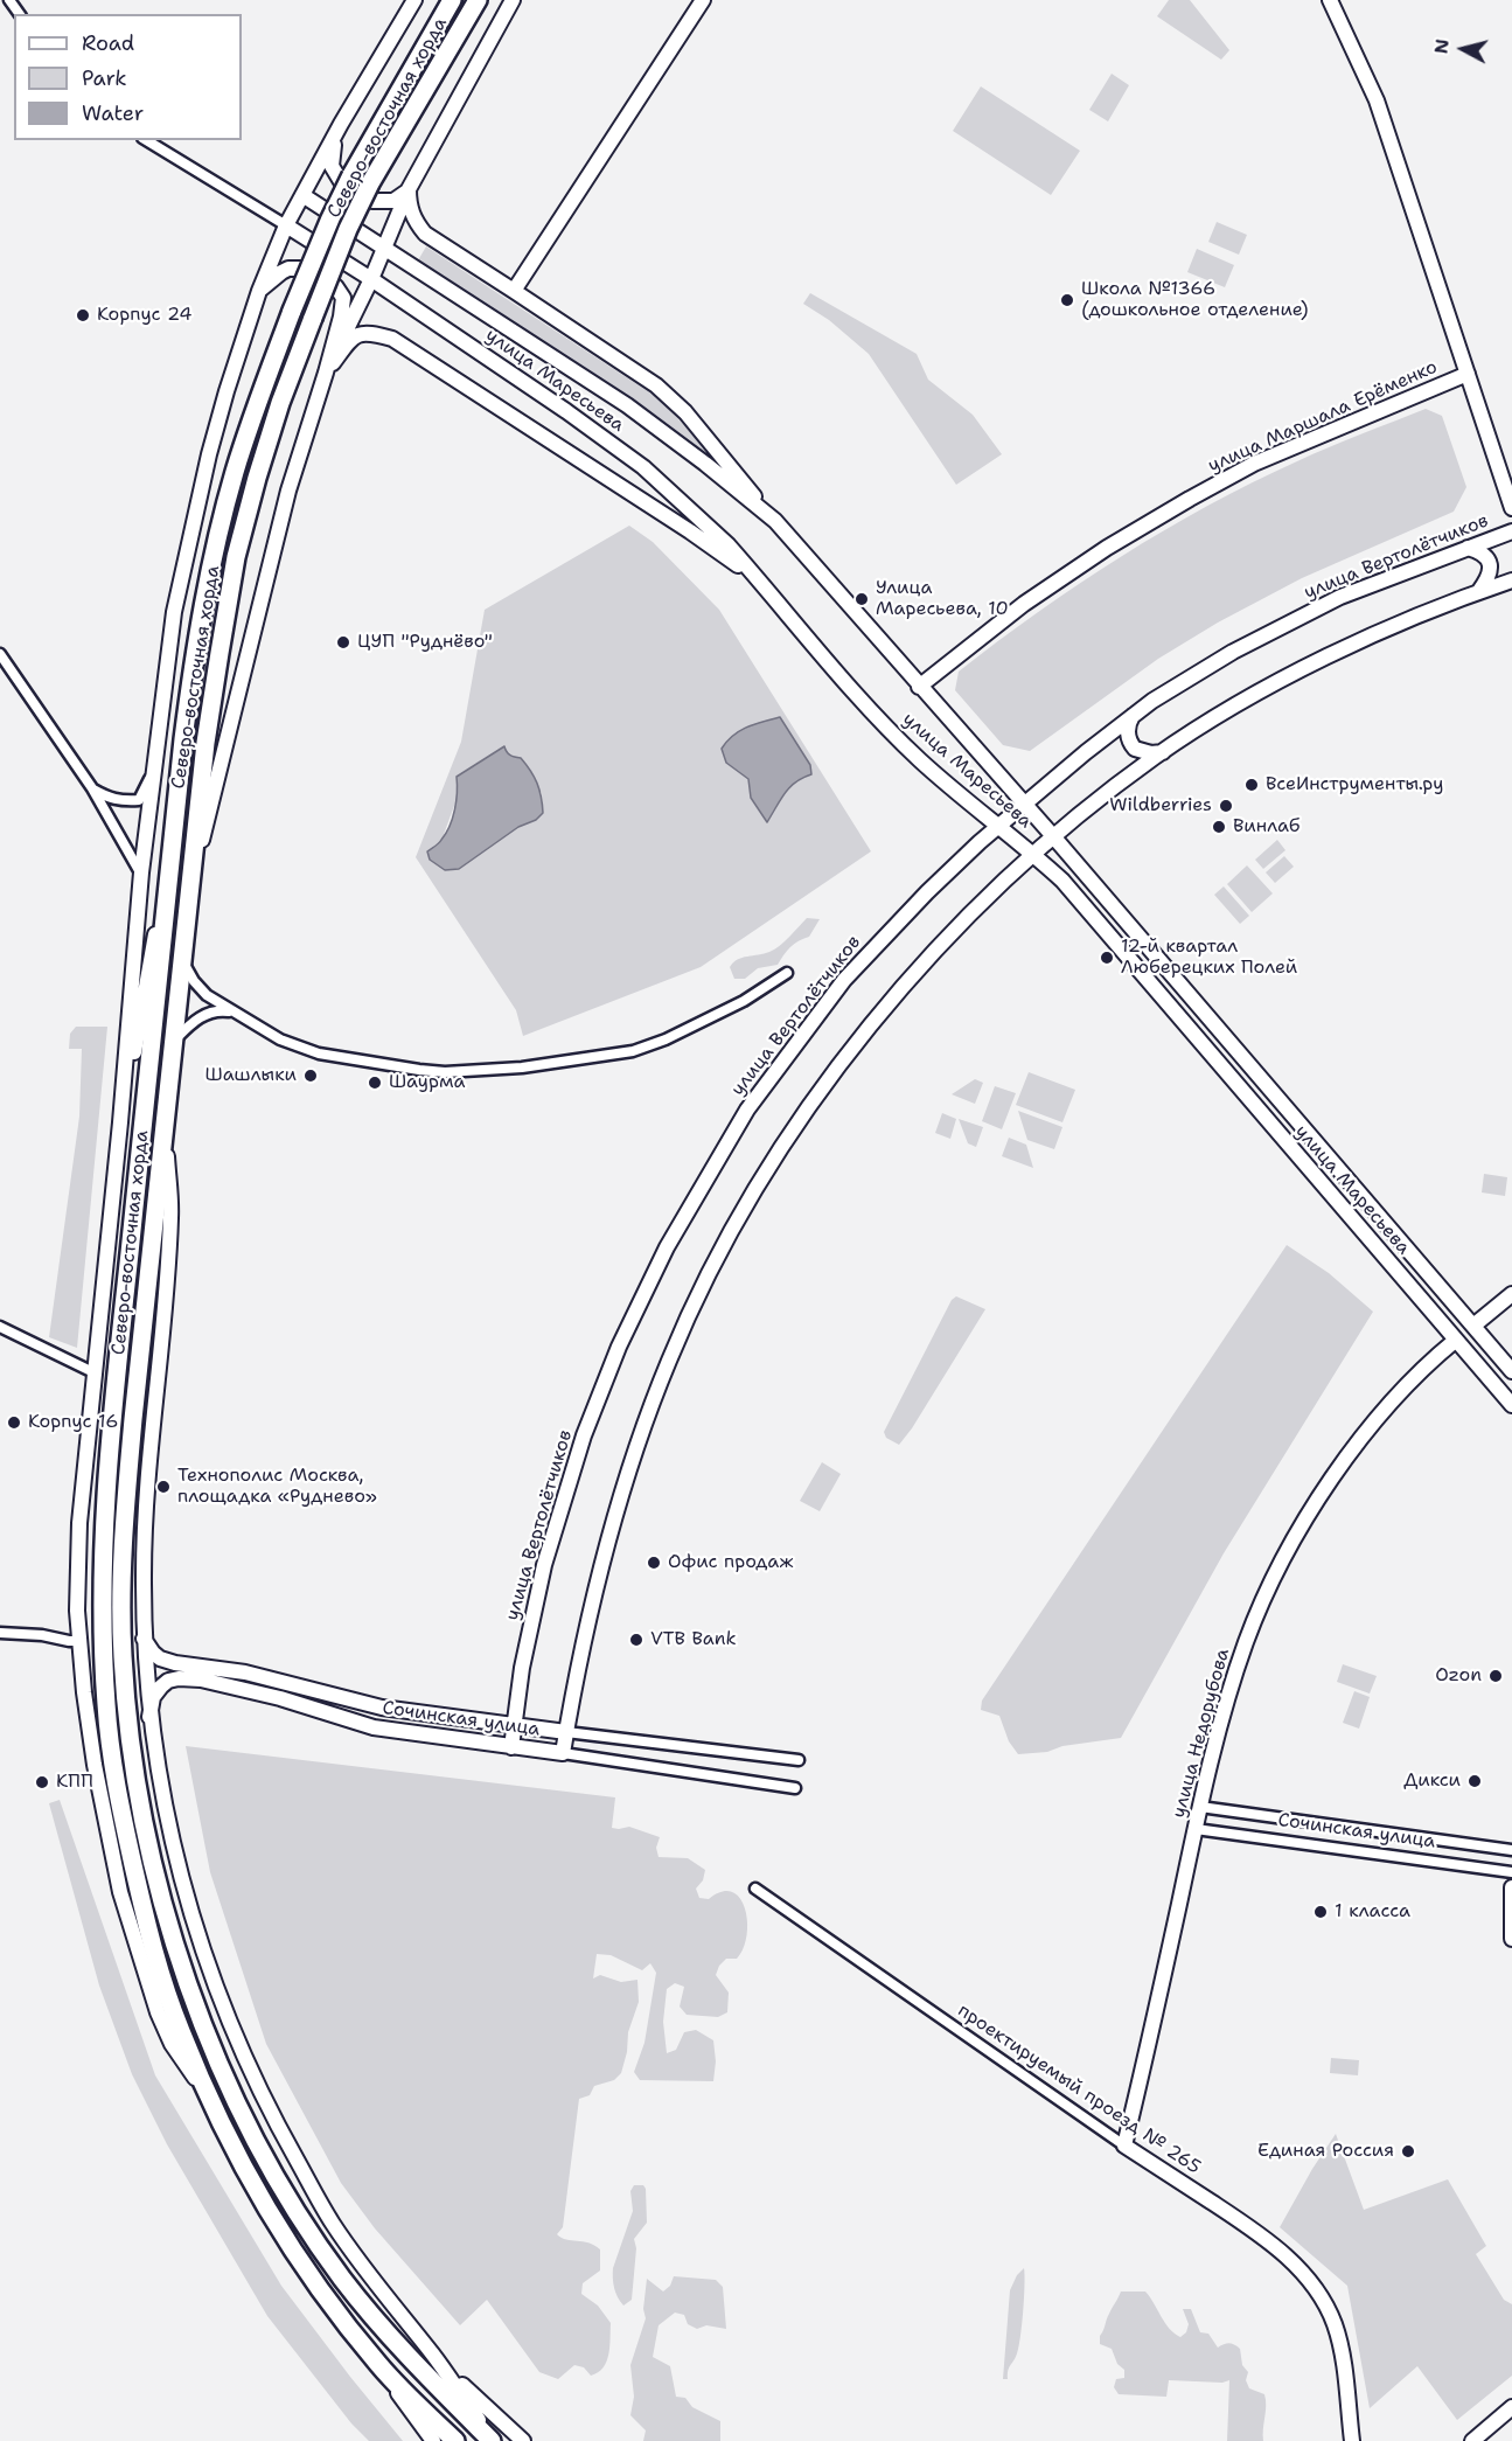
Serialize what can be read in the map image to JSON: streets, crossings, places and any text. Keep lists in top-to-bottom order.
{
  "streets": {
    "highway": ["Северо-восточная хорда"],
    "street": [
      "улица Маресьева",
      "улица Маршала Ерёменко",
      "улица Вертолётчиков",
      "Сочинская улица",
      "улица Недорубова",
      "проектируемый проезд № 265"
    ]
  },
  "crossings": [
    ["улица Маресьева", "улица Маршала Ерёменко"],
    ["улица Маресьева", "улица Вертолётчиков"],
    ["улица Маресьева", "улица Недорубова"],
    ["улица Вертолётчиков", "Сочинская улица"],
    ["Сочинская улица", "улица Недорубова"],
    ["улица Недорубова", "проектируемый проезд № 265"]
  ],
  "places": [
    "Школа №1366 (дошкольное отделение)",
    "Корпус 24",
    "Улица Маресьева, 10",
    "ЦУП \"Руднёво\"",
    "ВсеИнструменты.ру",
    "Wildberries",
    "Винлаб",
    "12-й квартал Люберецких Полей",
    "Шашлыки",
    "Шаурма",
    "Корпус 16",
    "Технополис Москва, площадка «Руднево»",
    "Офис продаж",
    "VTB Bank",
    "Ozon",
    "Дикси",
    "КПП",
    "1 класса",
    "Единая Россия"
  ],
  "legend": ["Road", "Park", "Water"],
  "north": "left"
}
